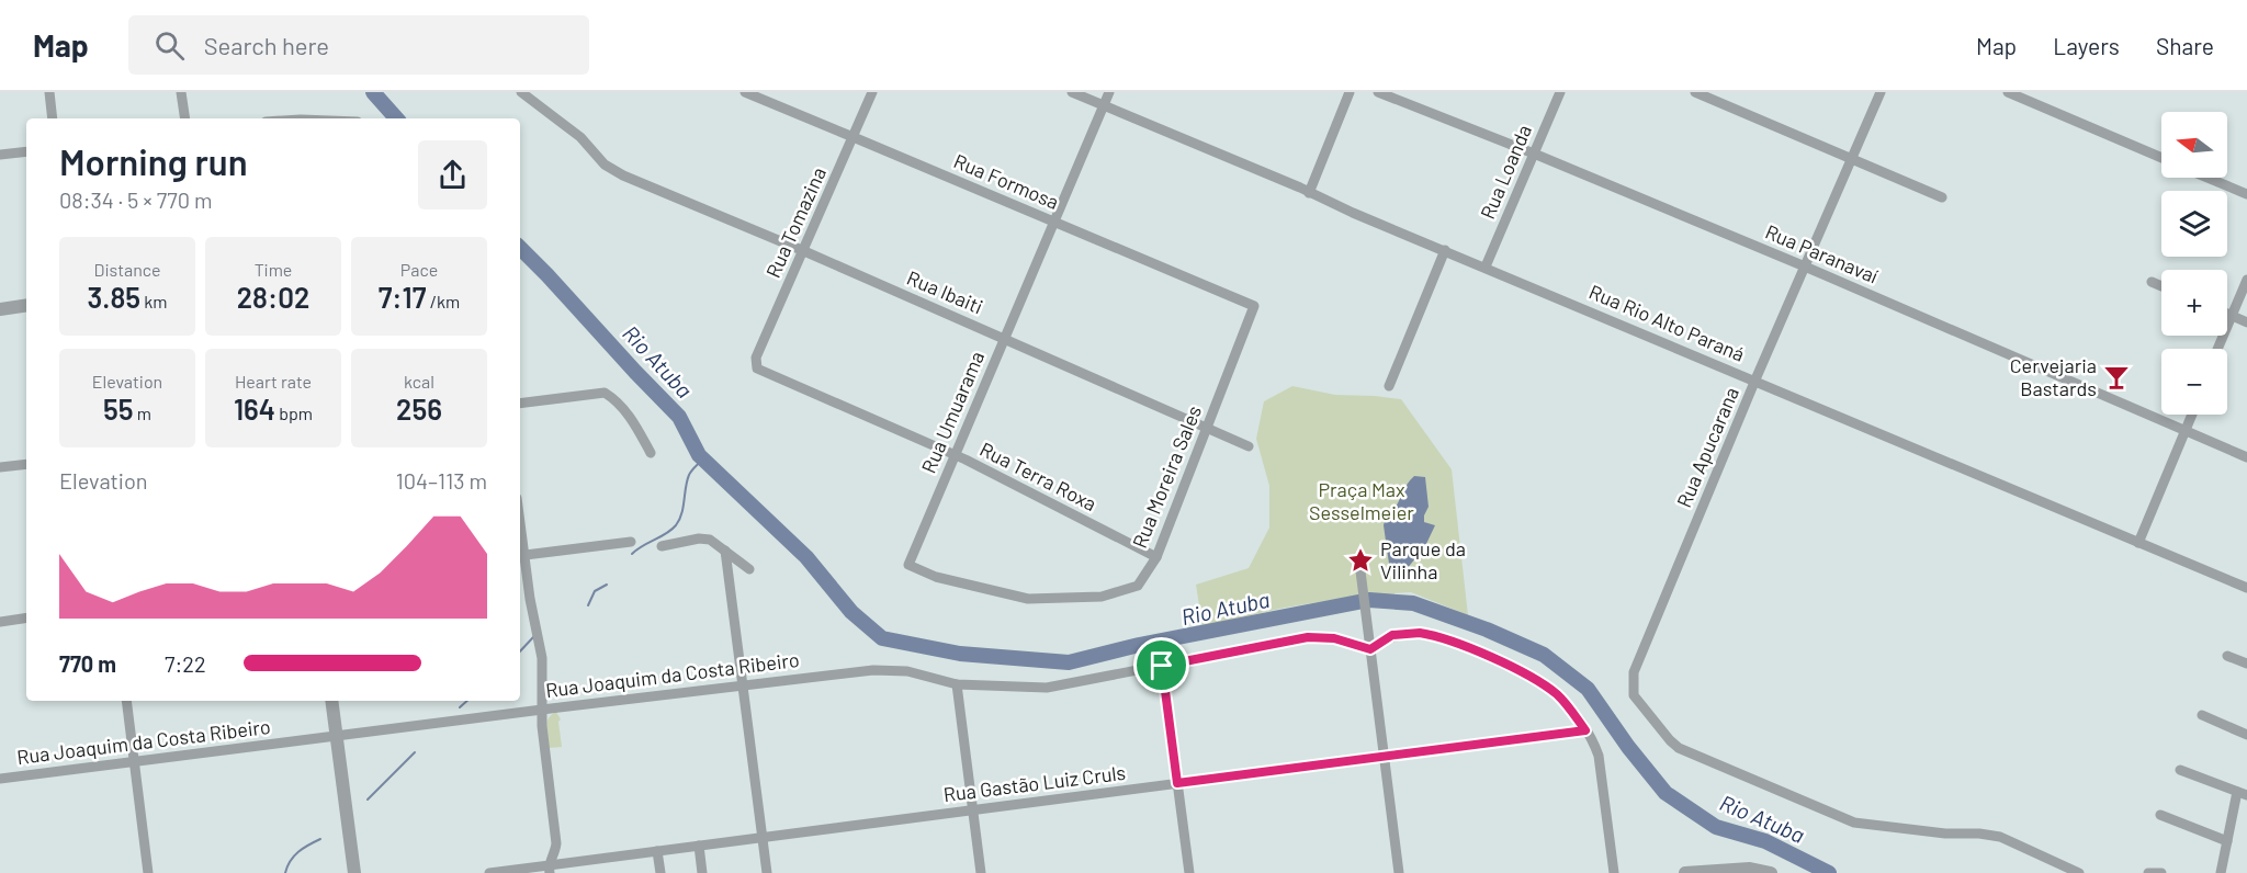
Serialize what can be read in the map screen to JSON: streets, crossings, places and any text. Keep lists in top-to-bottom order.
{
  "streets": {
    "street": [
      "Rua Loanda",
      "Rua Formosa",
      "Rua Tomazina",
      "Rua Paranavaí",
      "Rua Ibaiti",
      "Rua Rio Alto Paraná",
      "Rua Umuarama",
      "Rua Apucarana",
      "Rua Terra Roxa",
      "Rua Moreira Sales",
      "Rua Joaquim da Costa Ribeiro",
      "Rua Gastão Luiz Cruls"
    ]
  },
  "crossings": [
    ["Rua Loanda", "Rua Paranavaí"],
    ["Rua Loanda", "Rua Rio Alto Paraná"],
    ["Rua Formosa", "Rua Tomazina"],
    ["Rua Formosa", "Rua Umuarama"],
    ["Rua Formosa", "Rua Moreira Sales"],
    ["Rua Tomazina", "Rua Ibaiti"],
    ["Rua Tomazina", "Rua Terra Roxa"],
    ["Rua Paranavaí", "Rua Apucarana"],
    ["Rua Ibaiti", "Rua Umuarama"],
    ["Rua Ibaiti", "Rua Moreira Sales"],
    ["Rua Rio Alto Paraná", "Rua Umuarama"],
    ["Rua Rio Alto Paraná", "Rua Apucarana"],
    ["Rua Umuarama", "Rua Terra Roxa"],
    ["Rua Umuarama", "Rua Moreira Sales"],
    ["Rua Terra Roxa", "Rua Moreira Sales"]
  ],
  "water": ["Rio Atuba"],
  "parks": ["Praça Max Sesselmeier"],
  "places": {
    "bar": ["Cervejaria Bastards"],
    "place": ["Parque da Vilinha"]
  },
  "north": "left",
  "page": {
    "header": "Map",
    "search": "Search here",
    "nav": ["Map", "Layers", "Share"],
    "map_buttons": ["+", "−"],
    "heading": ["Morning run", "08:34 · 5 × 770 m"],
    "stats": [
      ["Distance", "3.85 km"],
      ["Time", "28:02"],
      ["Pace", "7:17 /km"],
      ["Elevation", "55 m"],
      ["Heart rate", "164 bpm"],
      ["kcal", "256"]
    ],
    "chart": ["Elevation", "104–113 m"],
    "list": [
      {
        "name": "770 m",
        "note": "7:22"
      }
    ]
  }
}
